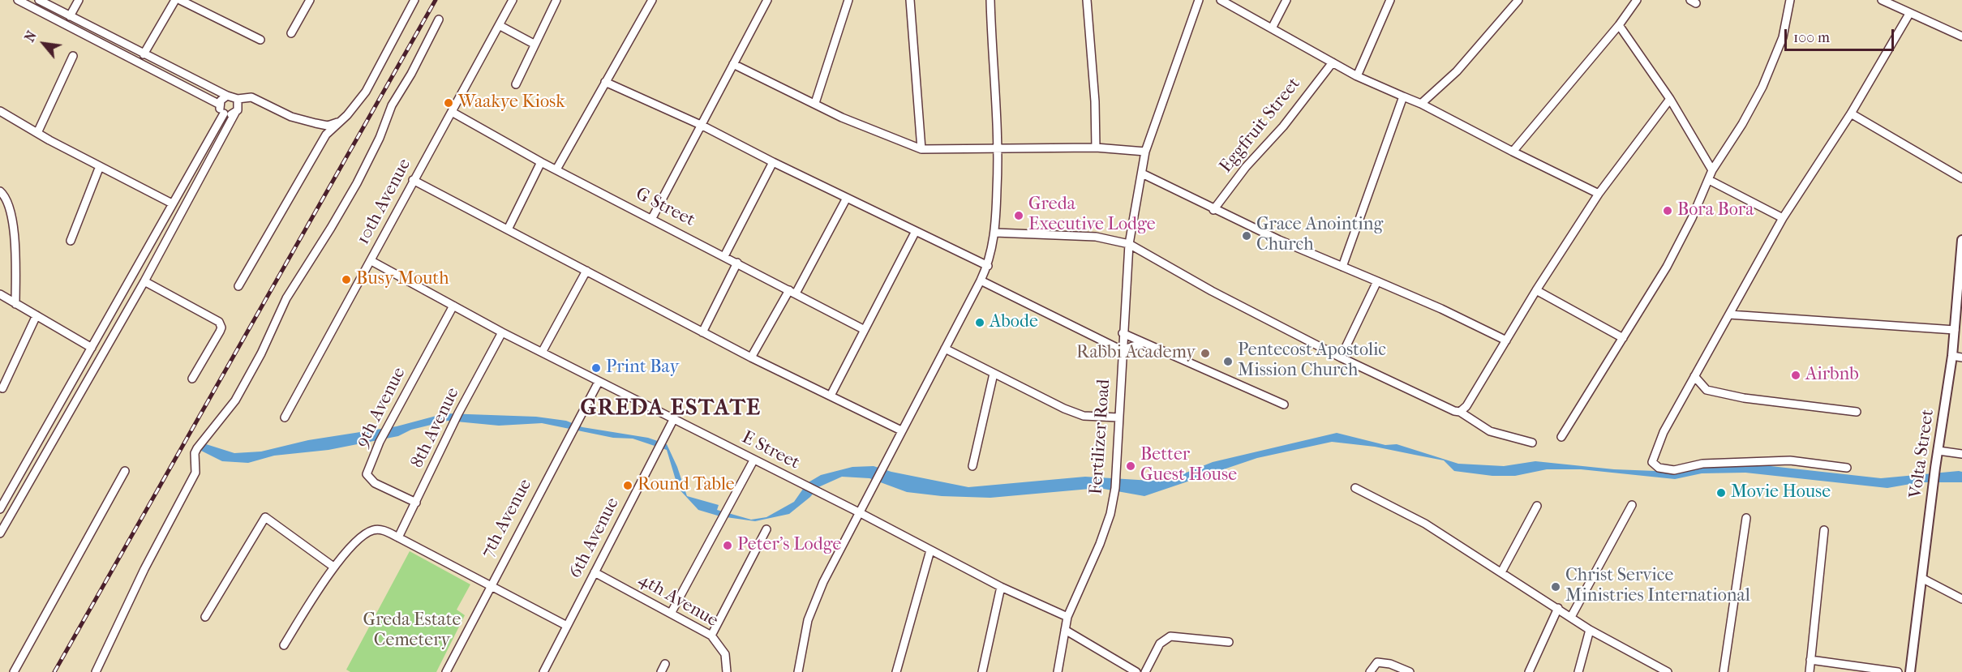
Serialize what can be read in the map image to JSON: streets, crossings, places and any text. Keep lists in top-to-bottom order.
{
  "streets": {
    "street": [
      "Eggfruit Street",
      "10th Avenue",
      "G Street",
      "9th Avenue",
      "8th Avenue",
      "Fertilizer Road",
      "E Street",
      "Volta Street",
      "7th Avenue",
      "6th Avenue",
      "4th Avenue"
    ]
  },
  "crossings": [
    ["10th Avenue", "G Street"],
    ["10th Avenue", "E Street"],
    ["9th Avenue", "8th Avenue"],
    ["9th Avenue", "E Street"],
    ["8th Avenue", "E Street"],
    ["Fertilizer Road", "E Street"],
    ["E Street", "7th Avenue"],
    ["E Street", "6th Avenue"],
    ["6th Avenue", "4th Avenue"]
  ],
  "districts": ["GREDA ESTATE"],
  "parks": ["Greda Estate Cemetery"],
  "places": [
    "Waakye Kiosk",
    "Bora Bora",
    "Greda Executive Lodge",
    "Grace Anointing Church",
    "Busy Mouth",
    "Abode",
    "Rabbi Academy",
    "Pentecost Apostolic Mission Church",
    "Print Bay",
    "Airbnb",
    "Better Guest House",
    "Round Table",
    "Movie House",
    "Peter's Lodge",
    "Christ Service Ministries International"
  ],
  "scale_bar": "100 m",
  "north": "top left"
}
